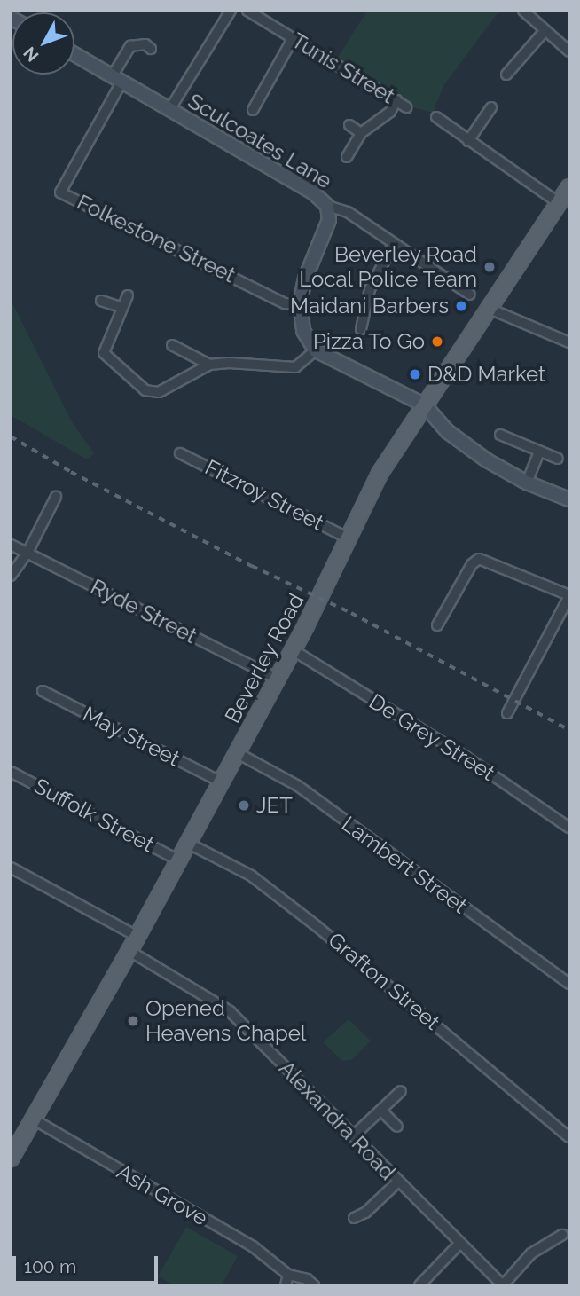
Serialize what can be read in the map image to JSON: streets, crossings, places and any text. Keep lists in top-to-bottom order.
{
  "streets": {
    "main road": ["Beverley Road"],
    "street": [
      "Tunis Street",
      "Sculcoates Lane",
      "Folkestone Street",
      "Fitzroy Street",
      "Ryde Street",
      "May Street",
      "De Grey Street",
      "Suffolk Street",
      "Lambert Street",
      "Grafton Street",
      "Alexandra Road",
      "Ash Grove"
    ]
  },
  "crossings": [
    ["Sculcoates Lane", "Folkestone Street"],
    ["Fitzroy Street", "Beverley Road"],
    ["Ryde Street", "Beverley Road"],
    ["Beverley Road", "May Street"],
    ["Beverley Road", "De Grey Street"],
    ["Beverley Road", "Suffolk Street"],
    ["Beverley Road", "Lambert Street"],
    ["Beverley Road", "Grafton Street"],
    ["Beverley Road", "Alexandra Road"],
    ["Beverley Road", "Ash Grove"]
  ],
  "places": [
    "Beverley Road Local Police Team",
    "Maidani Barbers",
    "Pizza To Go",
    "D&D Market",
    "JET",
    "Opened Heavens Chapel"
  ],
  "scale_bar": "100 m",
  "north": "bottom left"
}
